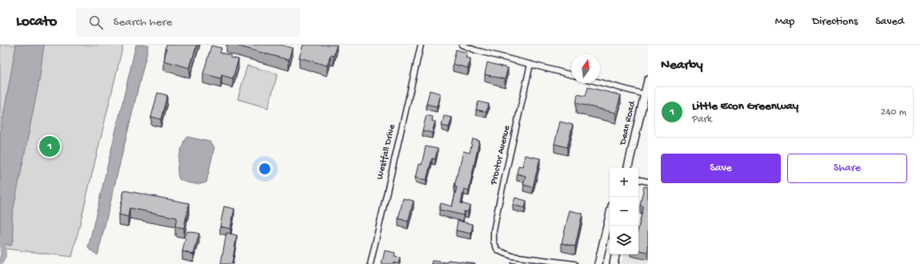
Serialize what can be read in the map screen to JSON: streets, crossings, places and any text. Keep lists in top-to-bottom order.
{
  "streets": {
    "main road": ["Dean Road"],
    "street": ["Westfall Drive", "Proctor Avenue"]
  },
  "north": "top",
  "page": {
    "header": "Locato",
    "search": "Search here",
    "nav": ["Map", "Directions", "Saved"],
    "heading": "Nearby",
    "list": [
      {
        "mark": "1",
        "name": "Little Econ Greenway",
        "note": "Park",
        "value": "240 m"
      }
    ],
    "pins": "1",
    "buttons": ["Save", "Share"],
    "map_buttons": ["+", "−"]
  }
}
